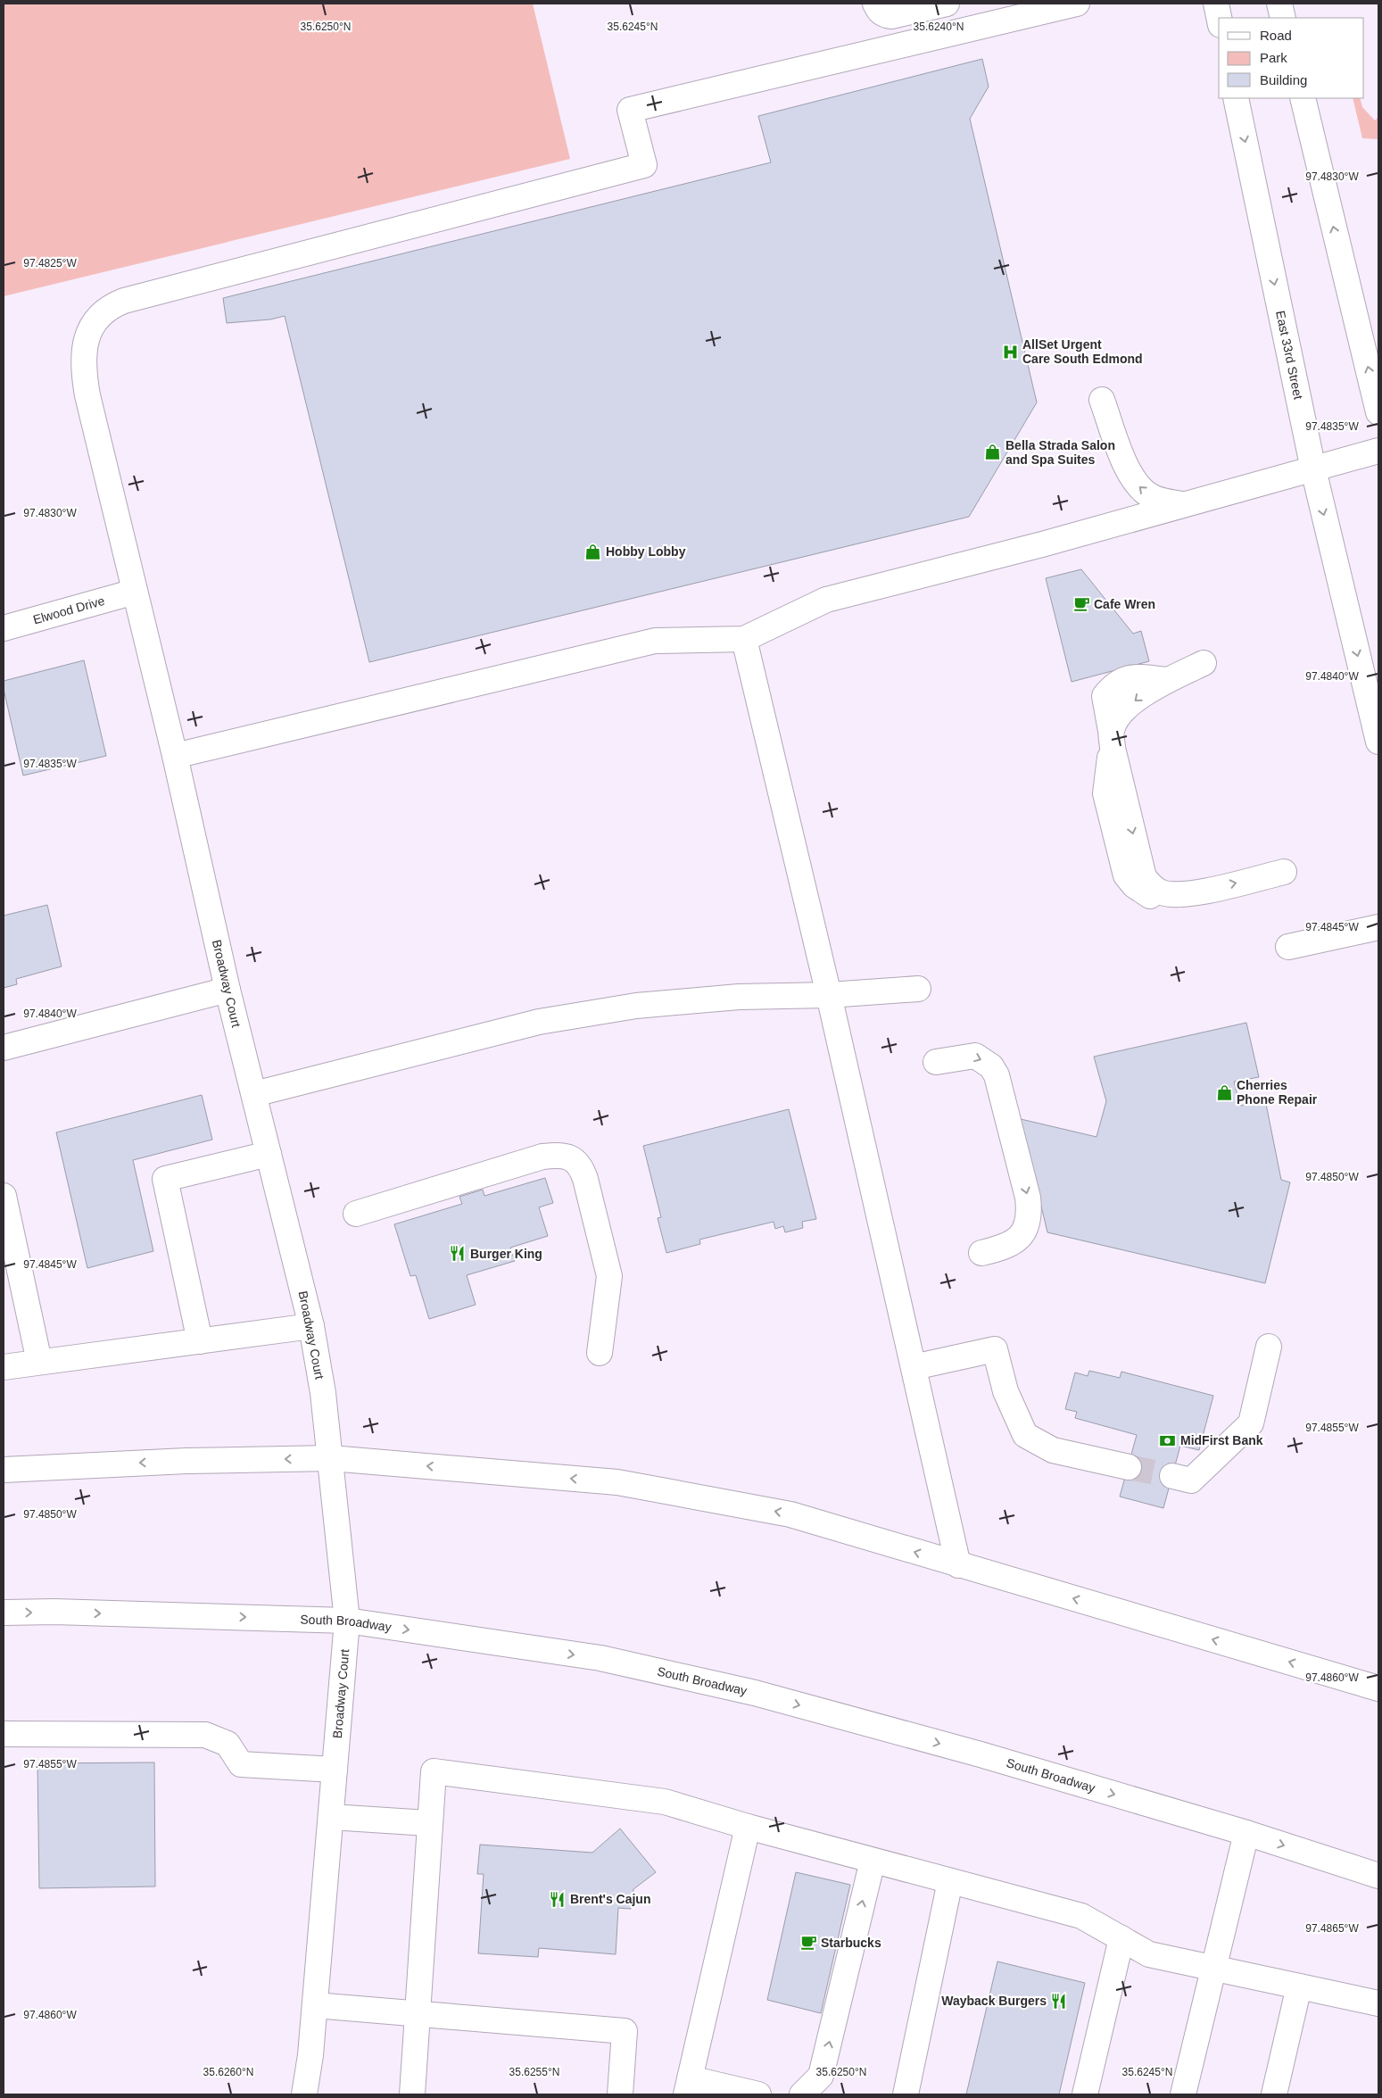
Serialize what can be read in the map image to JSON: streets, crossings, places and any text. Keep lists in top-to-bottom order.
{
  "streets": {
    "main road": [
      "East 33rd Street",
      "Elwood Drive",
      "Broadway Court",
      "South Broadway"
    ]
  },
  "crossings": [
    ["Elwood Drive", "Broadway Court"],
    ["Broadway Court", "South Broadway"]
  ],
  "places": {
    "hospital": ["AllSet Urgent Care South Edmond"],
    "shop": ["Bella Strada Salon and Spa Suites", "Hobby Lobby", "Cherries Phone Repair"],
    "cafe": ["Cafe Wren", "Starbucks"],
    "restaurant": ["Burger King", "Brent's Cajun", "Wayback Burgers"],
    "bank": ["MidFirst Bank"]
  },
  "legend": ["Road", "Park", "Building"],
  "coordinates": [
    "35.6240°N",
    "35.6250°N",
    "35.6245°N",
    "97.4830°W",
    "97.4825°W",
    "97.4835°W",
    "97.4840°W",
    "97.4845°W",
    "97.4850°W",
    "97.4855°W",
    "97.4860°W",
    "97.4865°W",
    "35.6260°N",
    "35.6255°N"
  ]
}
